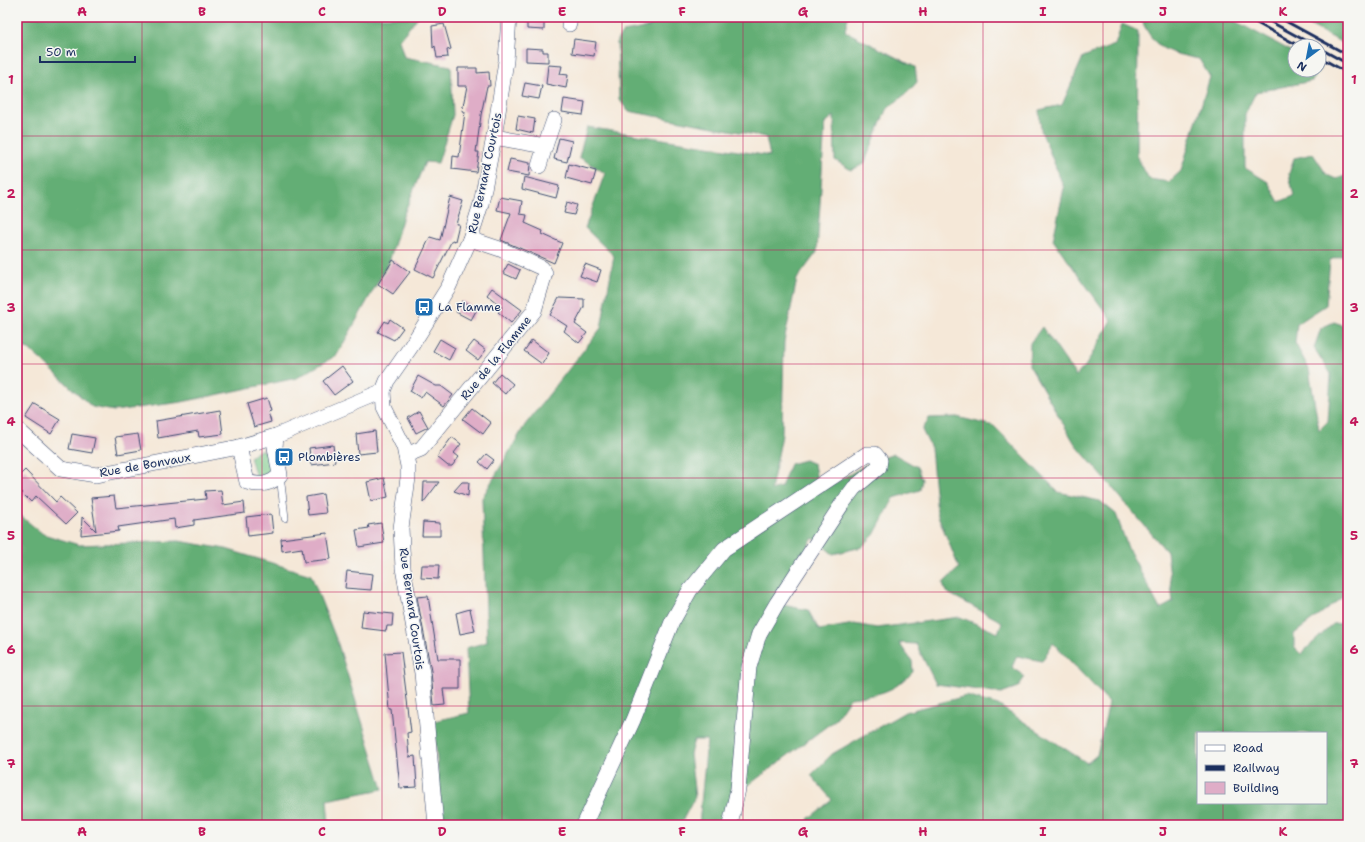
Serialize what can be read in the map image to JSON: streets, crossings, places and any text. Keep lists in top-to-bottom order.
{
  "streets": {
    "street": ["Rue Bernard Courtois", "Rue de la Flamme", "Rue de Bonvaux"]
  },
  "crossings": [
    ["Rue Bernard Courtois", "Rue de la Flamme"],
    ["Rue Bernard Courtois", "Rue de Bonvaux"]
  ],
  "places": {
    "bus stop": ["La Flamme", "Plombières"]
  },
  "legend": ["Road", "Railway", "Building"],
  "scale_bar": "50 m",
  "north": "bottom left",
  "grid": {
    "columns": [
      "A",
      "B",
      "C",
      "D",
      "E",
      "F",
      "G",
      "H",
      "I",
      "J",
      "K"
    ],
    "rows": [
      "1",
      "2",
      "3",
      "4",
      "5",
      "6",
      "7"
    ]
  }
}
